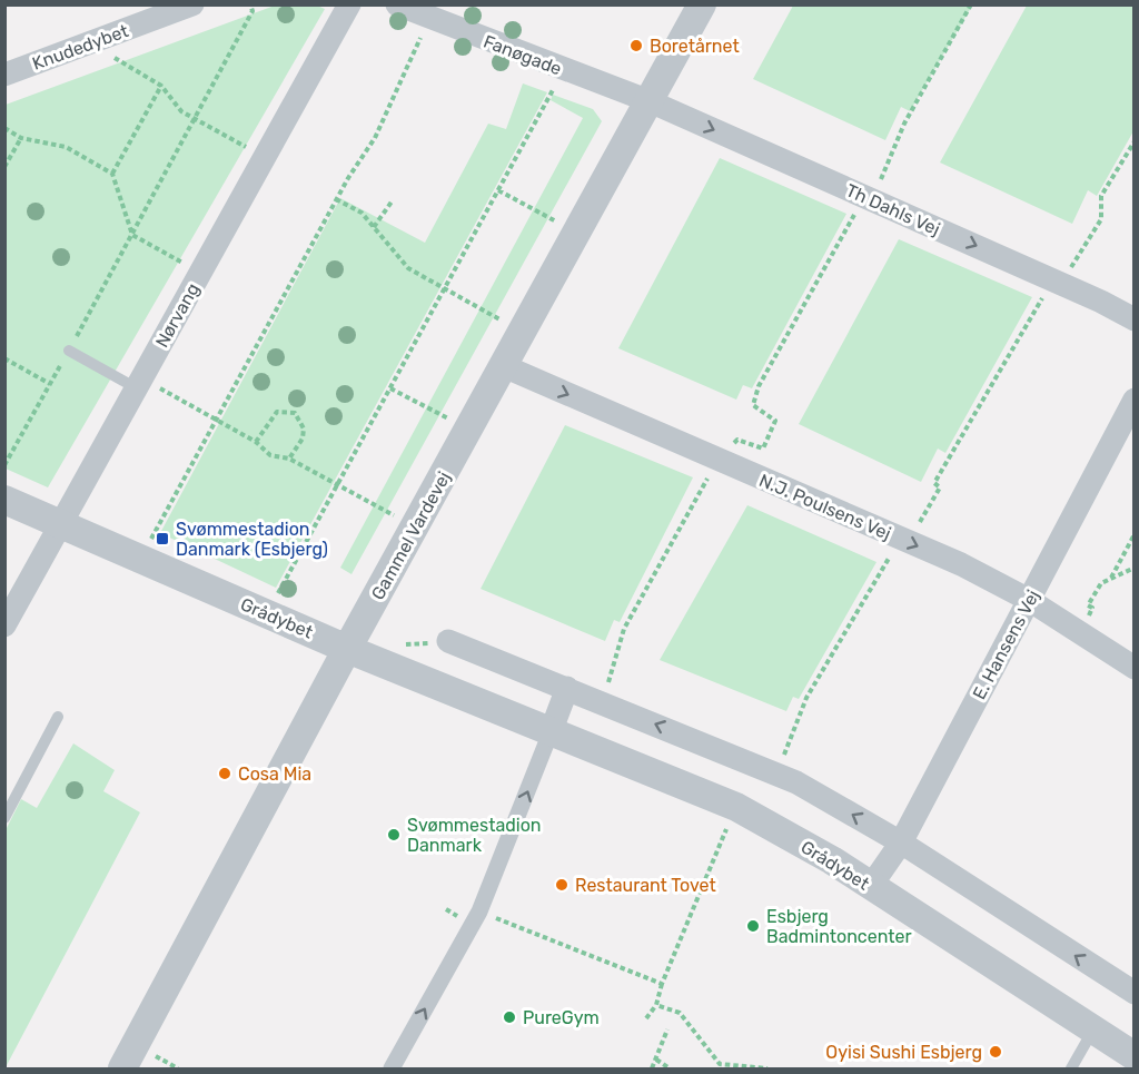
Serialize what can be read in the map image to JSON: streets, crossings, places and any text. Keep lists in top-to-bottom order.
{
  "streets": {
    "street": [
      "Knudedybet",
      "Fanøgade",
      "Th Dahls Vej",
      "Nørvang",
      "N.J. Poulsens Vej",
      "Gammel Vardevej",
      "Grådybet",
      "E. Hansens Vej"
    ]
  },
  "crossings": [
    ["Fanøgade", "Th Dahls Vej"],
    ["Fanøgade", "Gammel Vardevej"],
    ["Th Dahls Vej", "Gammel Vardevej"],
    ["Nørvang", "Grådybet"],
    ["N.J. Poulsens Vej", "Gammel Vardevej"],
    ["N.J. Poulsens Vej", "E. Hansens Vej"],
    ["Gammel Vardevej", "Grådybet"],
    ["Grådybet", "E. Hansens Vej"]
  ],
  "one_way": ["Th Dahls Vej", "N.J. Poulsens Vej"],
  "places": {
    "other": [
      "Boretårnet",
      "Cosa Mia",
      "Svømmestadion Danmark",
      "Restaurant Tovet",
      "Esbjerg Badmintoncenter",
      "PureGym",
      "Oyisi Sushi Esbjerg"
    ],
    "transit": ["Svømmestadion Danmark (Esbjerg)"]
  }
}
